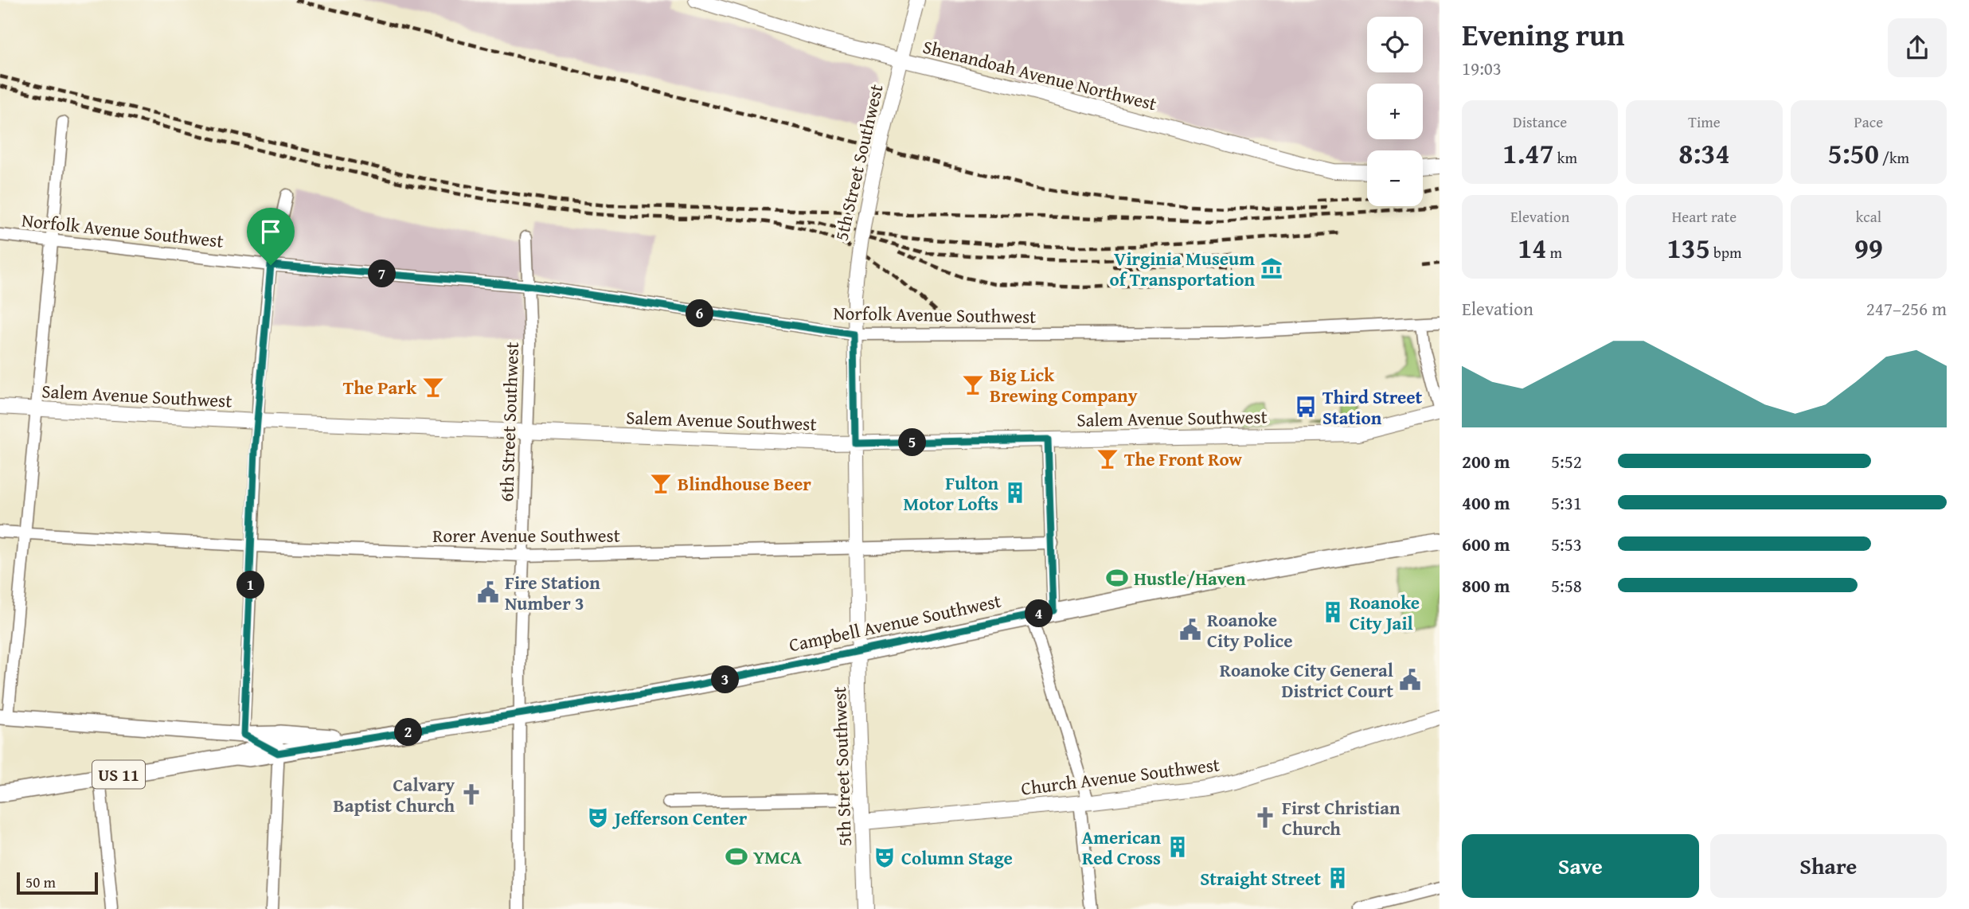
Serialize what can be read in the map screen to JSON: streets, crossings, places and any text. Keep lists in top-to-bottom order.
{
  "streets": {
    "main road": ["Campbell Avenue Southwest", "US 11"],
    "street": [
      "Shenandoah Avenue Northwest",
      "5th Street Southwest",
      "Norfolk Avenue Southwest",
      "Salem Avenue Southwest",
      "6th Street Southwest",
      "Rorer Avenue Southwest",
      "Church Avenue Southwest"
    ]
  },
  "crossings": [
    ["Shenandoah Avenue Northwest", "5th Street Southwest"],
    ["5th Street Southwest", "Norfolk Avenue Southwest"],
    ["5th Street Southwest", "Salem Avenue Southwest"],
    ["5th Street Southwest", "Rorer Avenue Southwest"],
    ["5th Street Southwest", "Campbell Avenue Southwest"],
    ["5th Street Southwest", "Church Avenue Southwest"],
    ["Norfolk Avenue Southwest", "6th Street Southwest"],
    ["Salem Avenue Southwest", "6th Street Southwest"],
    ["6th Street Southwest", "Rorer Avenue Southwest"],
    ["6th Street Southwest", "Campbell Avenue Southwest"]
  ],
  "places": {
    "museum": ["Virginia Museum of Transportation"],
    "bar": [
      "Big Lick Brewing Company",
      "The Park",
      "The Front Row",
      "Blindhouse Beer"
    ],
    "bus stop": ["Third Street Station"],
    "building": [
      "Fulton Motor Lofts",
      "Roanoke City Jail",
      "American Red Cross",
      "Straight Street"
    ],
    "sports": ["Hustle/Haven", "YMCA"],
    "public building": ["Fire Station Number 3", "Roanoke City Police", "Roanoke City General District Court"],
    "church": ["Calvary Baptist Church", "First Christian Church"],
    "theatre": ["Jefferson Center", "Column Stage"]
  },
  "scale_bar": "50 m",
  "page": {
    "heading": ["Evening run", "19:03"],
    "map_buttons": ["+", "−"],
    "stats": [
      ["Distance", "1.47 km"],
      ["Time", "8:34"],
      ["Pace", "5:50 /km"],
      ["Elevation", "14 m"],
      ["Heart rate", "135 bpm"],
      ["kcal", "99"]
    ],
    "pins": [
      "7",
      "6",
      "5",
      "1",
      "4",
      "3",
      "2"
    ],
    "chart": ["Elevation", "247–256 m"],
    "list": [
      {
        "name": "200 m",
        "note": "5:52"
      },
      {
        "name": "400 m",
        "note": "5:31"
      },
      {
        "name": "600 m",
        "note": "5:53"
      },
      {
        "name": "800 m",
        "note": "5:58"
      }
    ],
    "buttons": ["Save", "Share"],
    "scale": "50 m"
  }
}
